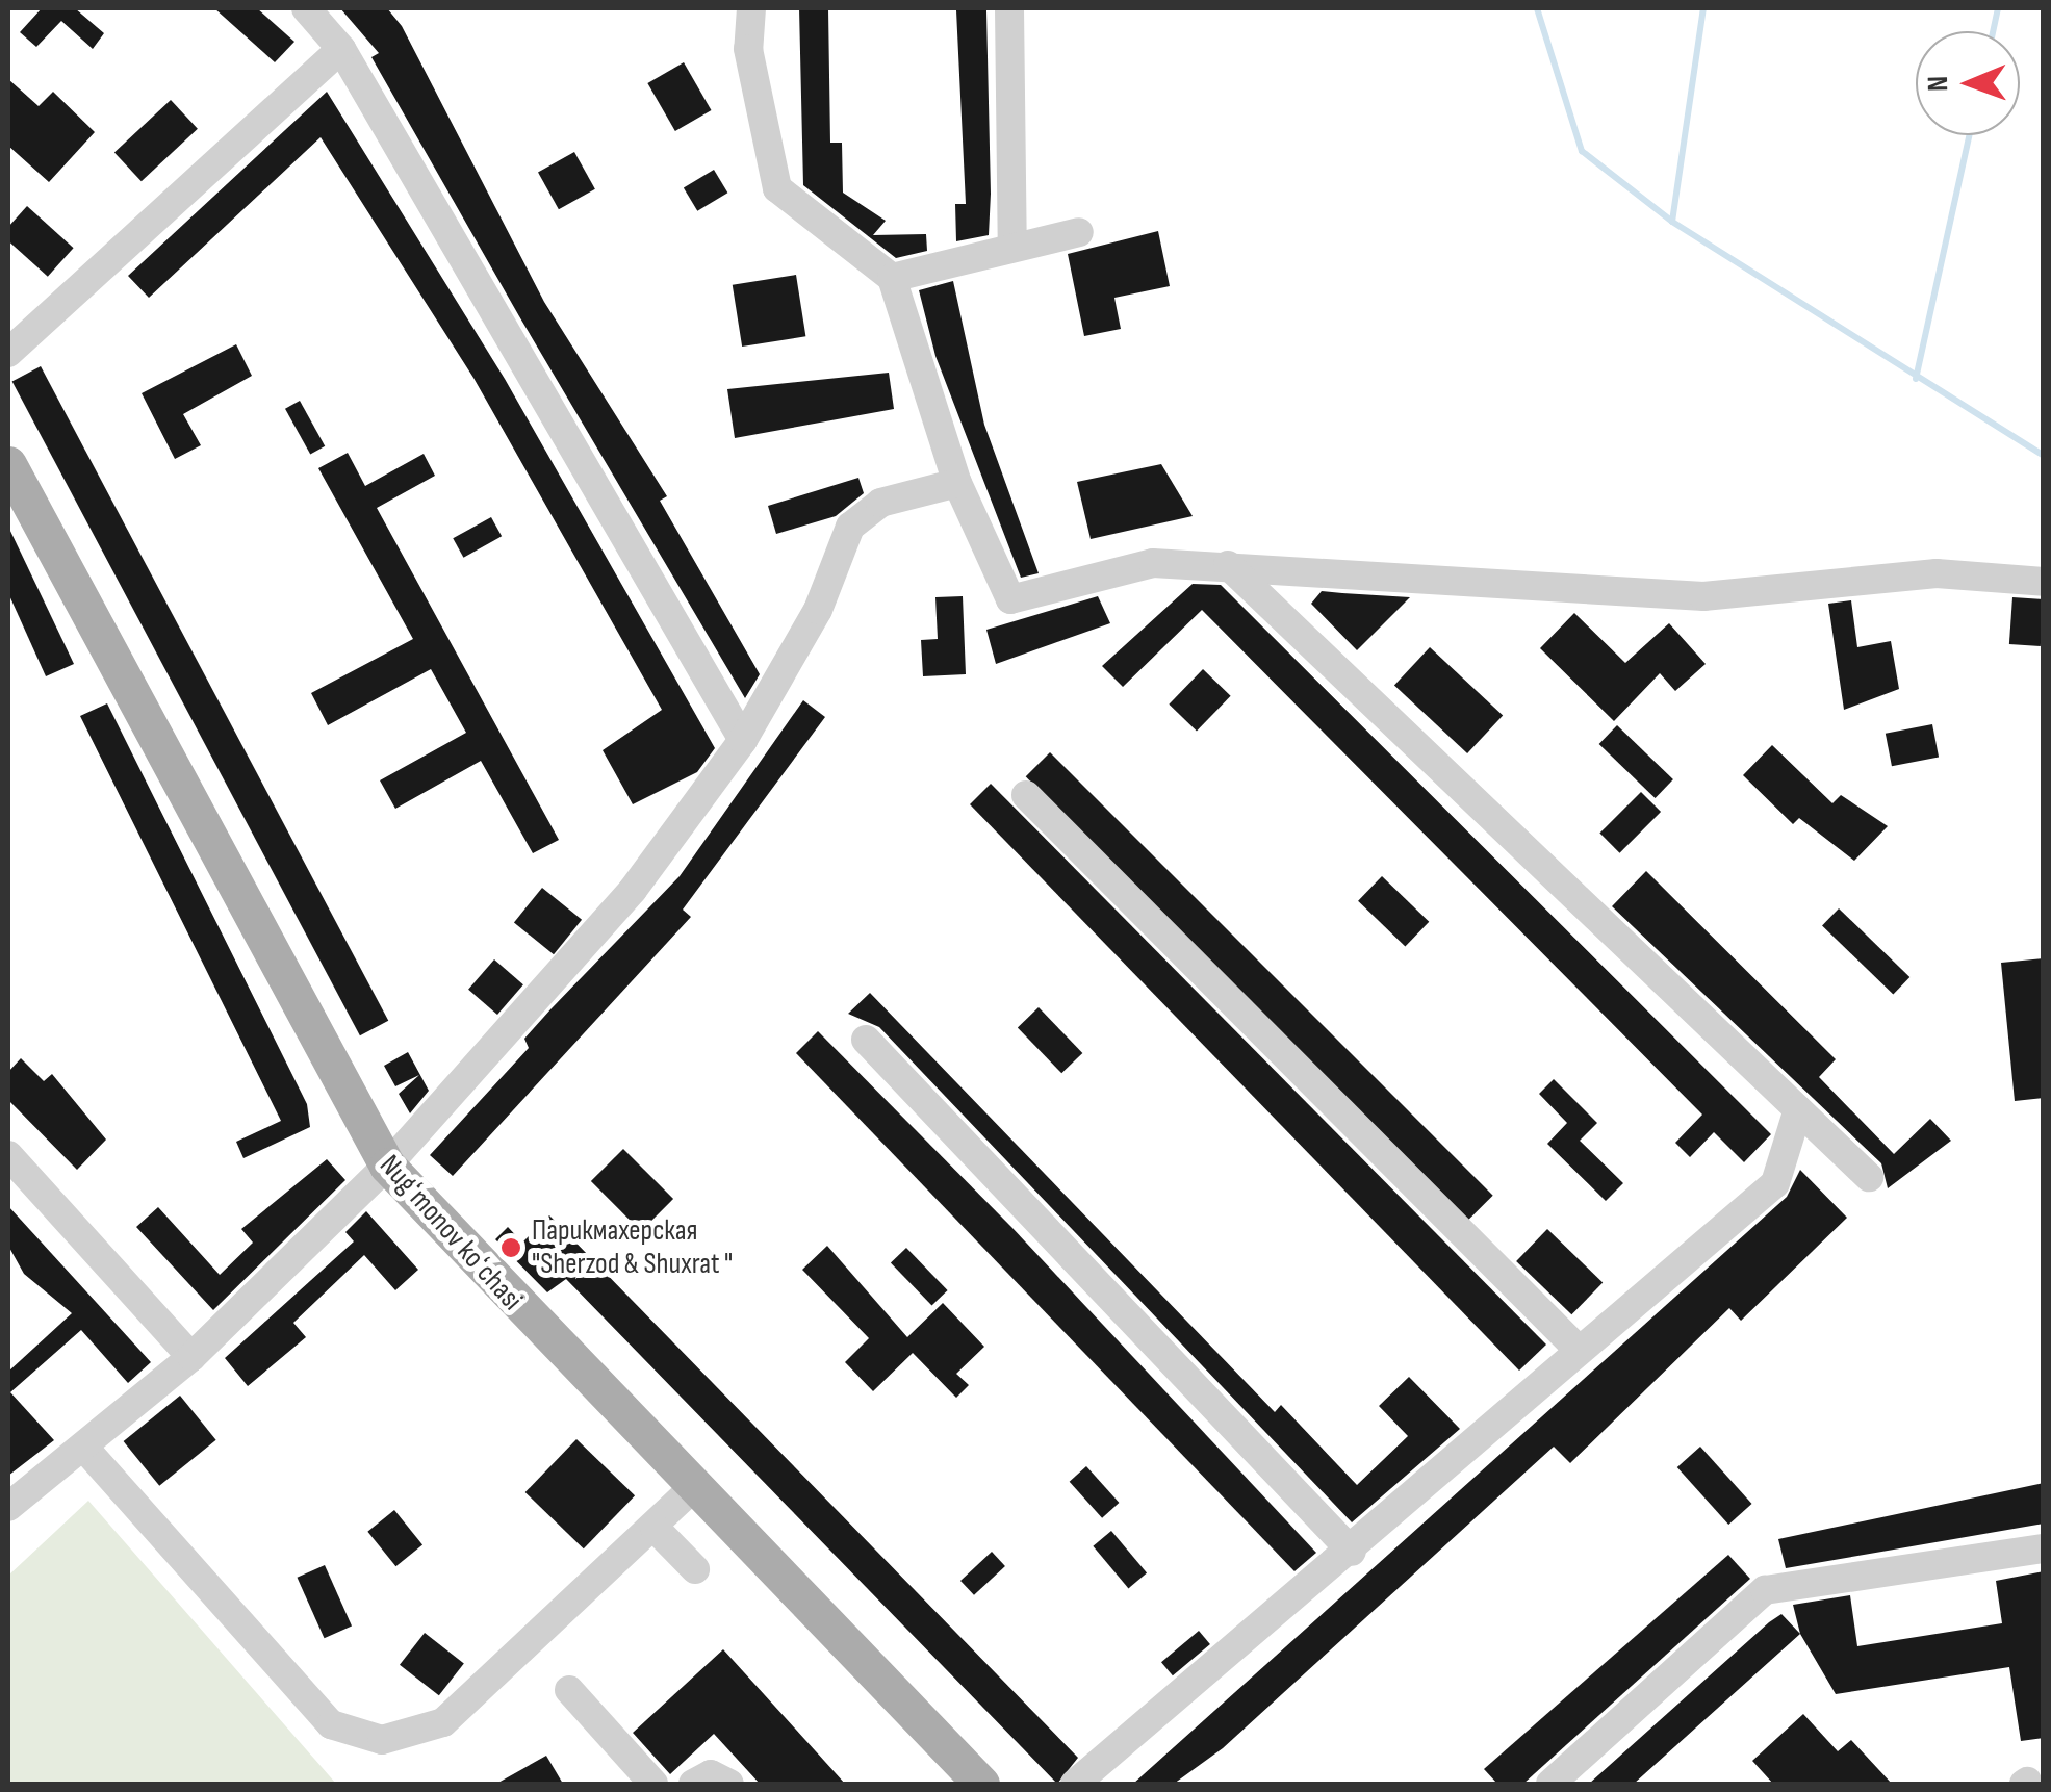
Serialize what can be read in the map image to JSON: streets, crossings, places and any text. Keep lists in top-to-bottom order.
{
  "streets": {
    "main road": ["Nugʻmonov koʻchasi"]
  },
  "places": ["Парикмахерская \"Sherzod & Shuxrat \""],
  "north": "left"
}
